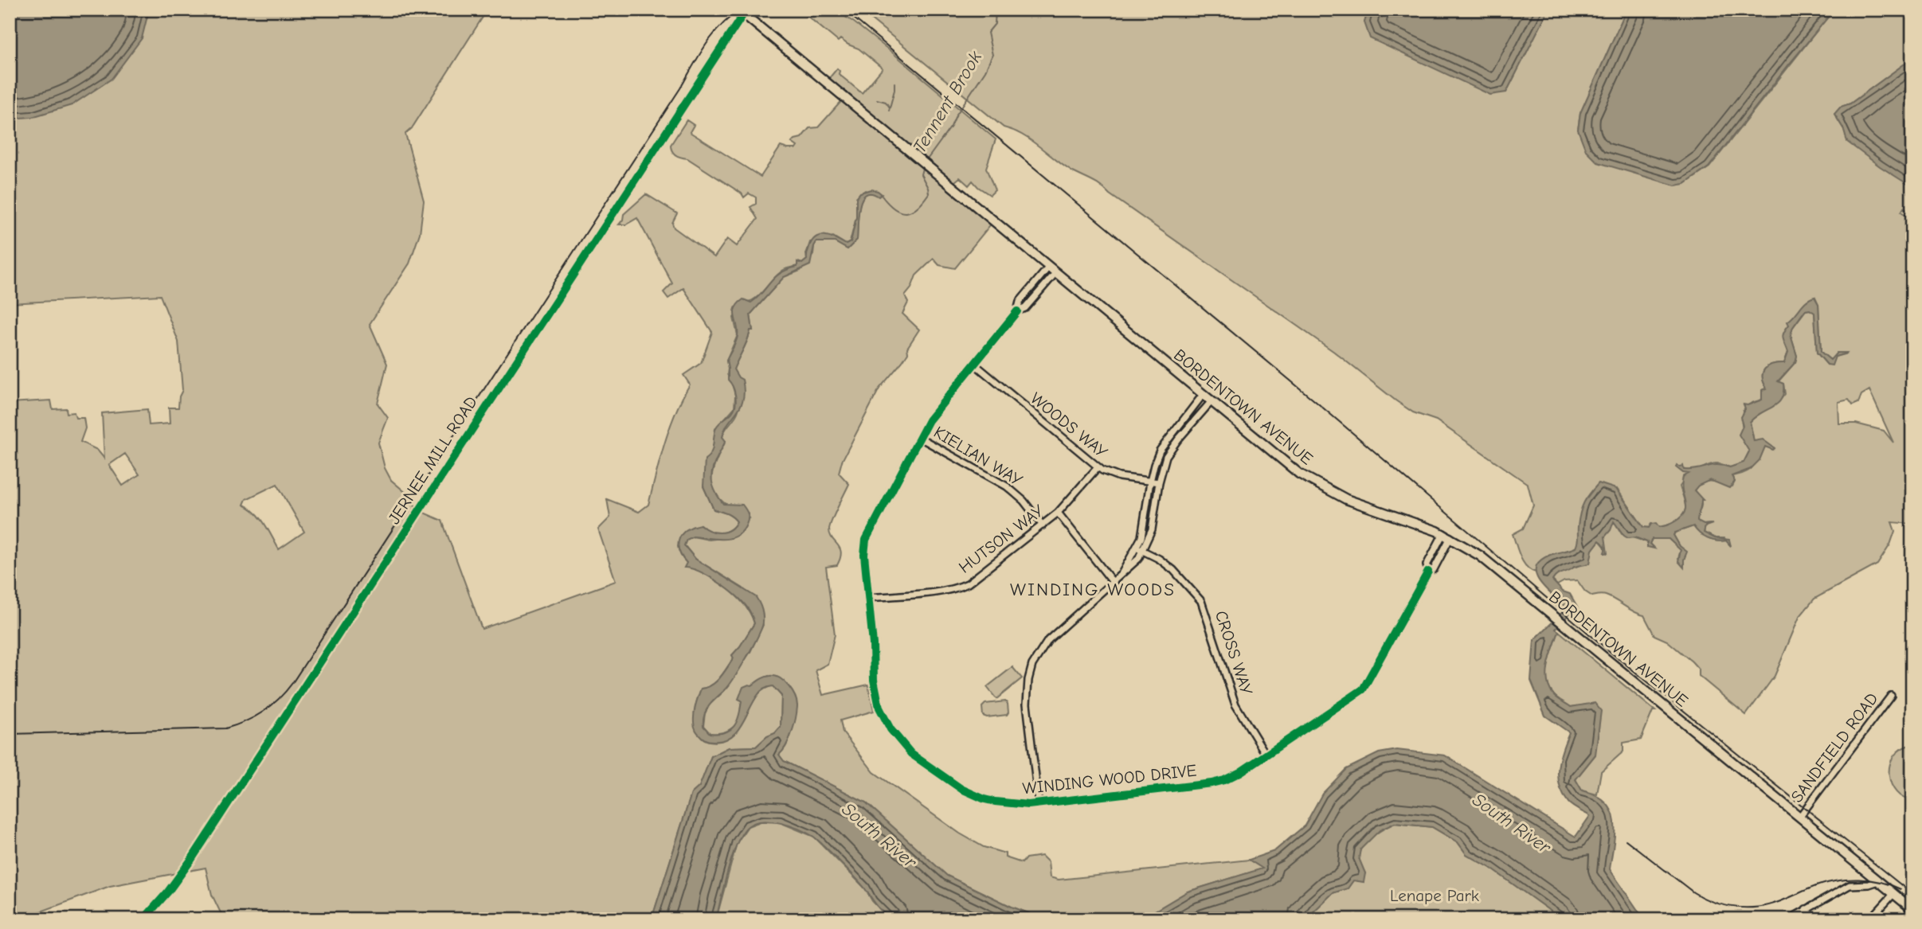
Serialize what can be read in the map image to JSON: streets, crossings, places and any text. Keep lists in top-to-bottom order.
{
  "streets": {
    "main road": ["BORDENTOWN AVENUE"],
    "street": [
      "WOODS WAY",
      "KIELIAN WAY",
      "JERNEE MILL ROAD",
      "HUTSON WAY",
      "CROSS WAY",
      "SANDFIELD ROAD",
      "WINDING WOOD DRIVE"
    ]
  },
  "crossings": [
    ["BORDENTOWN AVENUE", "JERNEE MILL ROAD"],
    ["BORDENTOWN AVENUE", "SANDFIELD ROAD"],
    ["BORDENTOWN AVENUE", "WINDING WOOD DRIVE"],
    ["WOODS WAY", "HUTSON WAY"],
    ["WOODS WAY", "WINDING WOOD DRIVE"],
    ["KIELIAN WAY", "HUTSON WAY"],
    ["KIELIAN WAY", "WINDING WOOD DRIVE"],
    ["HUTSON WAY", "WINDING WOOD DRIVE"],
    ["CROSS WAY", "WINDING WOOD DRIVE"]
  ],
  "districts": ["WINDING WOODS"],
  "water": ["Tennent Brook", "South River"],
  "parks": ["Lenape Park"]
}
